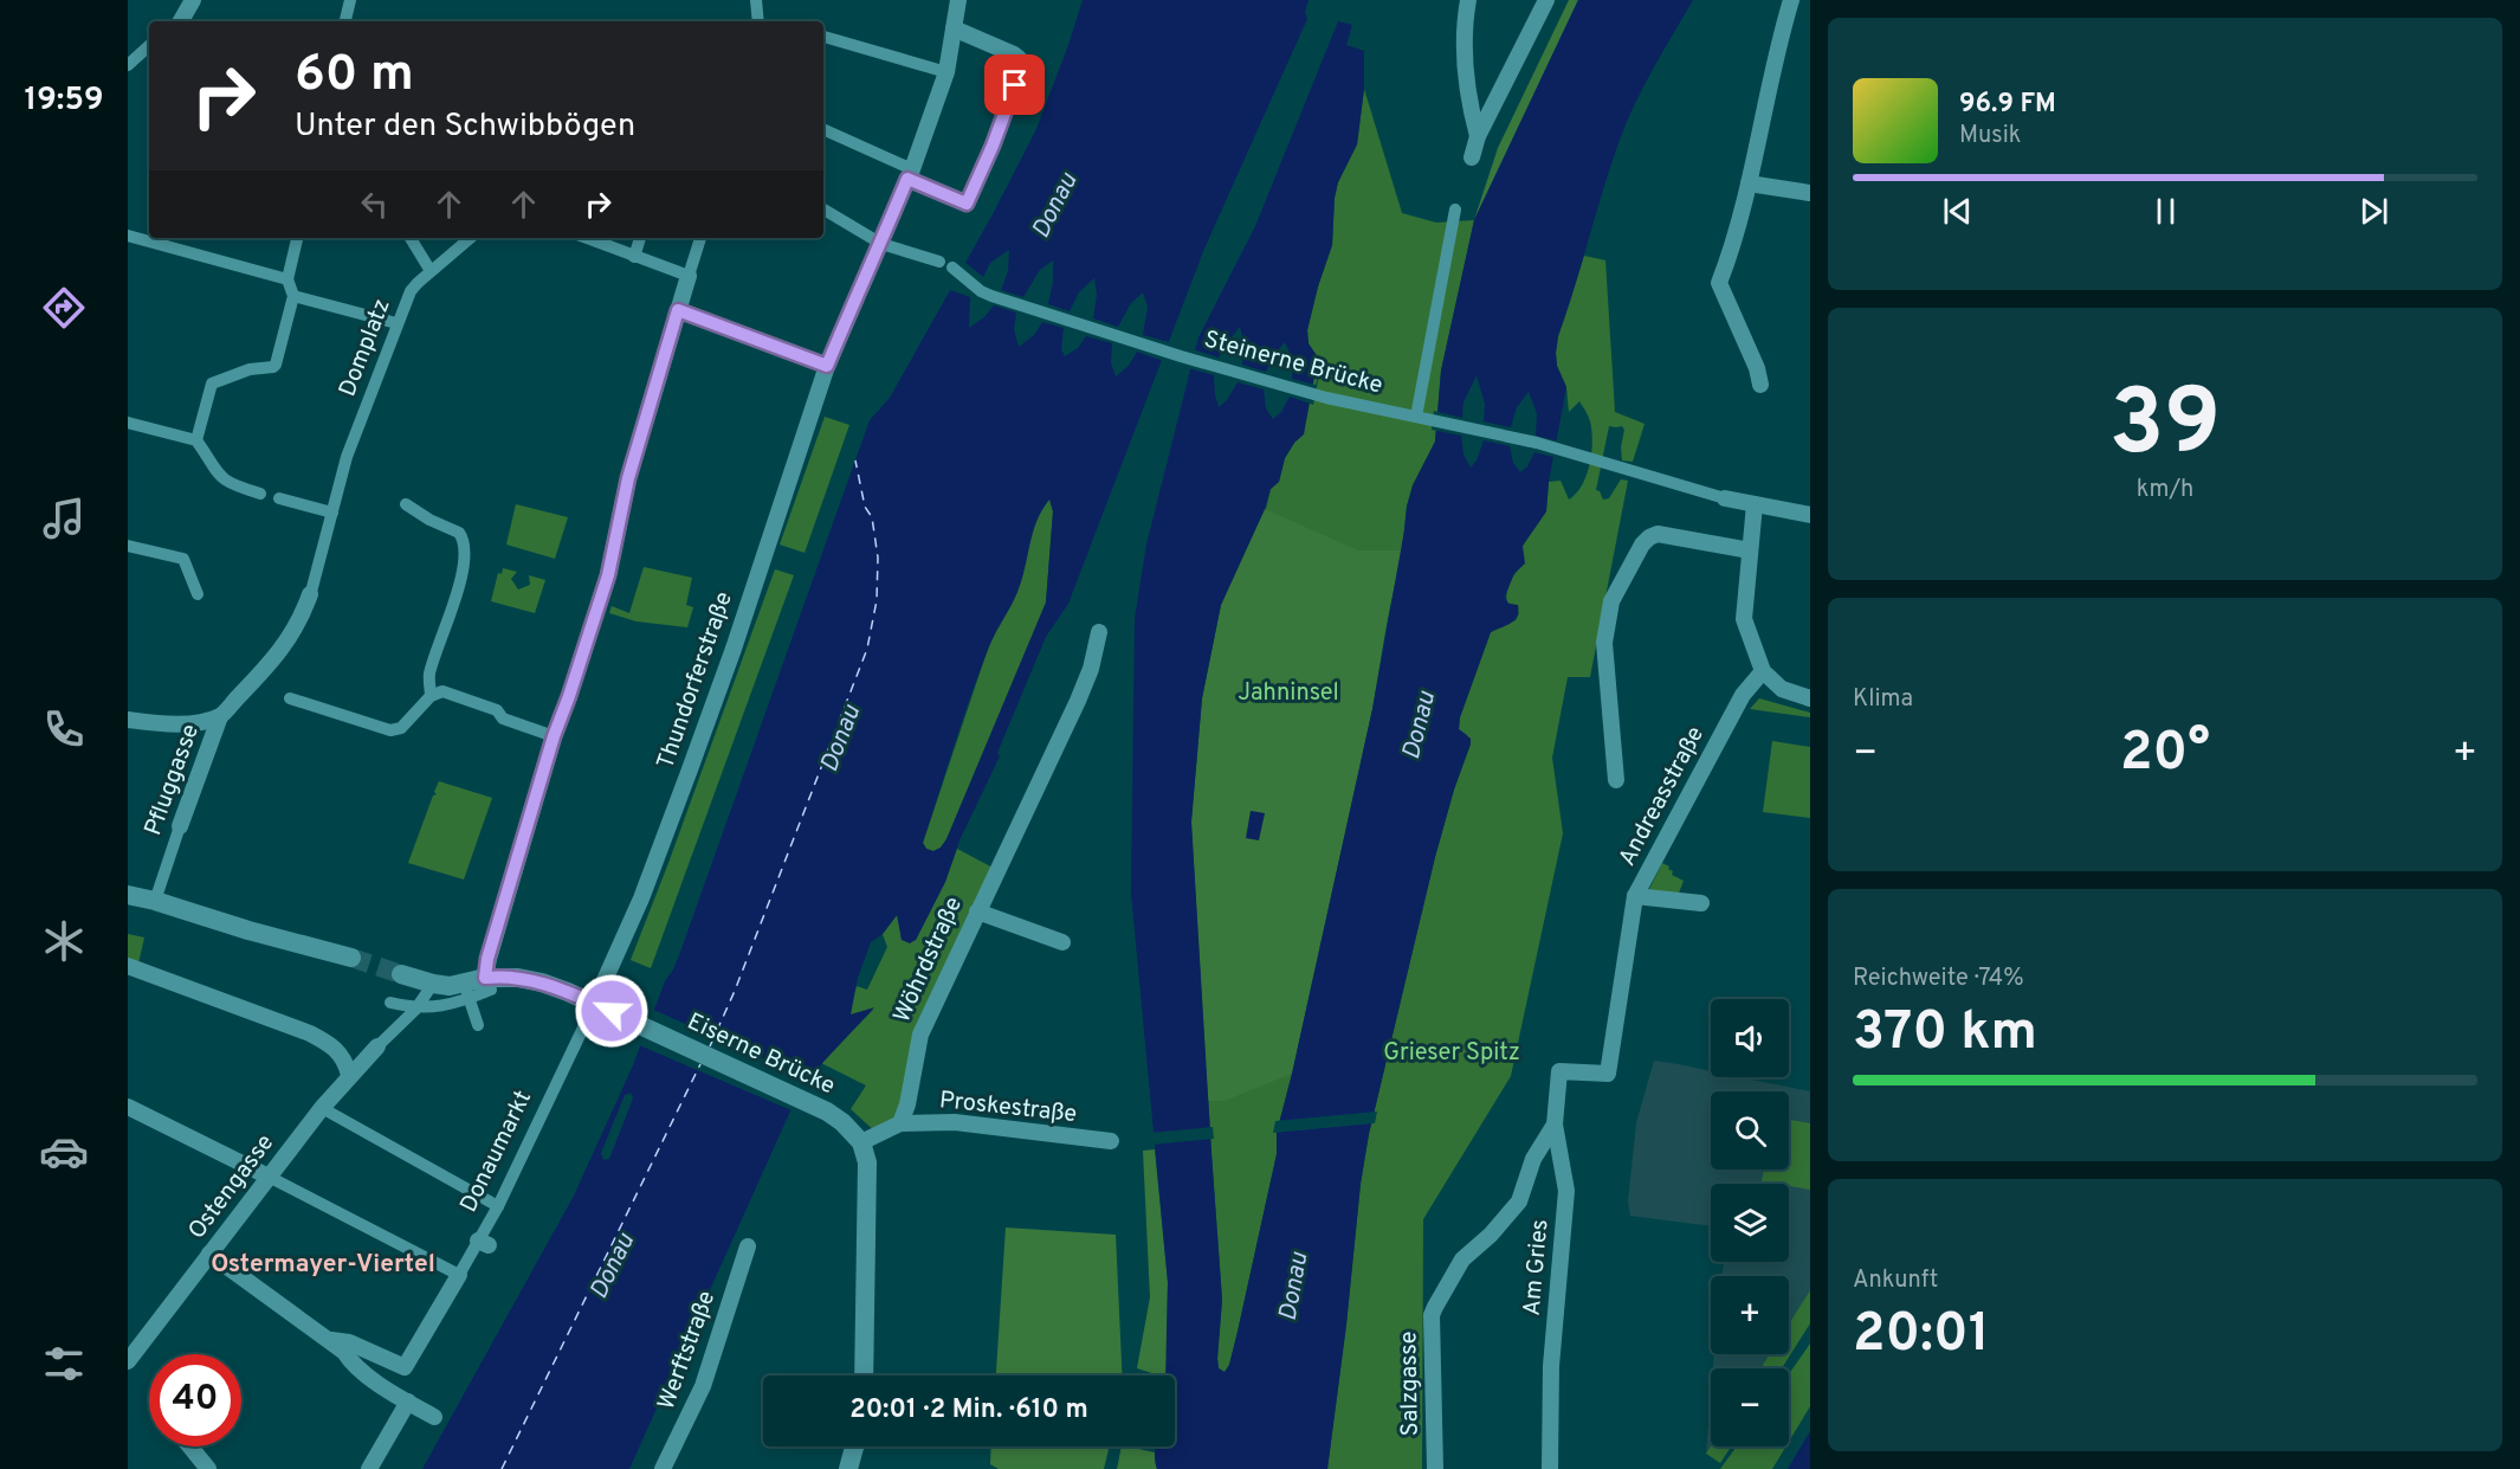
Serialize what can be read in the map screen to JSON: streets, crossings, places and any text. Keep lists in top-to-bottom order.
{
  "streets": {
    "street": [
      "Domplatz",
      "Steinerne Brücke",
      "Thundorferstraße",
      "Pfluggasse",
      "Andreasstraße",
      "Wöhrdstraße",
      "Eiserne Brücke",
      "Proskestraße",
      "Donaumarkt",
      "Ostengasse",
      "Am Gries",
      "Werftstraße",
      "Salzgasse"
    ]
  },
  "crossings": [
    ["Thundorferstraße", "Eiserne Brücke"],
    ["Thundorferstraße", "Donaumarkt"],
    ["Andreasstraße", "Am Gries"],
    ["Wöhrdstraße", "Proskestraße"],
    ["Eiserne Brücke", "Donaumarkt"],
    ["Am Gries", "Salzgasse"]
  ],
  "districts": ["Ostermayer-Viertel"],
  "water": ["Donau"],
  "parks": ["Jahninsel", "Grieser Spitz"],
  "page": {
    "tabs": "19:59",
    "turn": ["60 m", "Unter den Schwibbögen"],
    "song": ["96.9 FM", "Musik"],
    "tile": [
      ["39", "km/h"],
      "Klima",
      ["Reichweite · 74%", "370 km"],
      ["Ankunft", "20:01"]
    ],
    "heat": ["−", "20°", "+"],
    "map_buttons": ["+", "−"],
    "limit": "40",
    "trip": "20:01 · 2 Min. · 610 m"
  }
}
